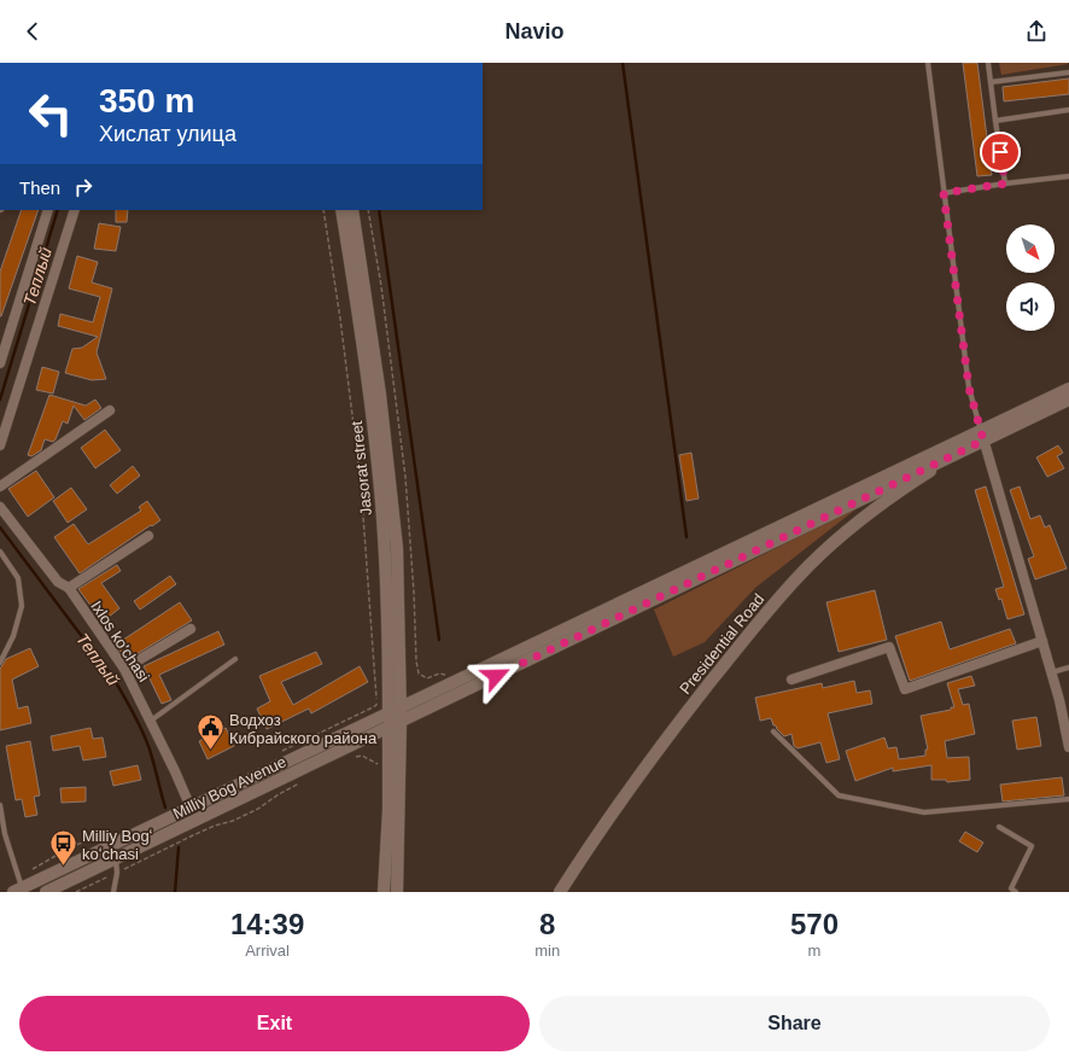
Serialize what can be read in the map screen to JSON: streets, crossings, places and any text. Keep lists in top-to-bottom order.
{
  "streets": {
    "main road": ["Jasorat street", "Presidential Road", "Milliy Bog Avenue"],
    "street": ["Ixlos ko'chasi"]
  },
  "crossings": [
    ["Jasorat street", "Milliy Bog Avenue"],
    ["Ixlos ko'chasi", "Milliy Bog Avenue"],
    ["Presidential Road", "Milliy Bog Avenue"]
  ],
  "water": ["Теплый"],
  "places": {
    "public building": ["Водхоз Кибрайского района"],
    "bus stop": ["Milliy Bogʻ koʻchasi"]
  },
  "north": "bottom right",
  "page": {
    "header": "Navio",
    "turn": ["350 m", "Хислат улица"],
    "then": "Then",
    "eta": [
      "14:39",
      "Arrival",
      "8",
      "min",
      "570",
      "m"
    ],
    "buttons": ["Exit", "Share"]
  }
}
